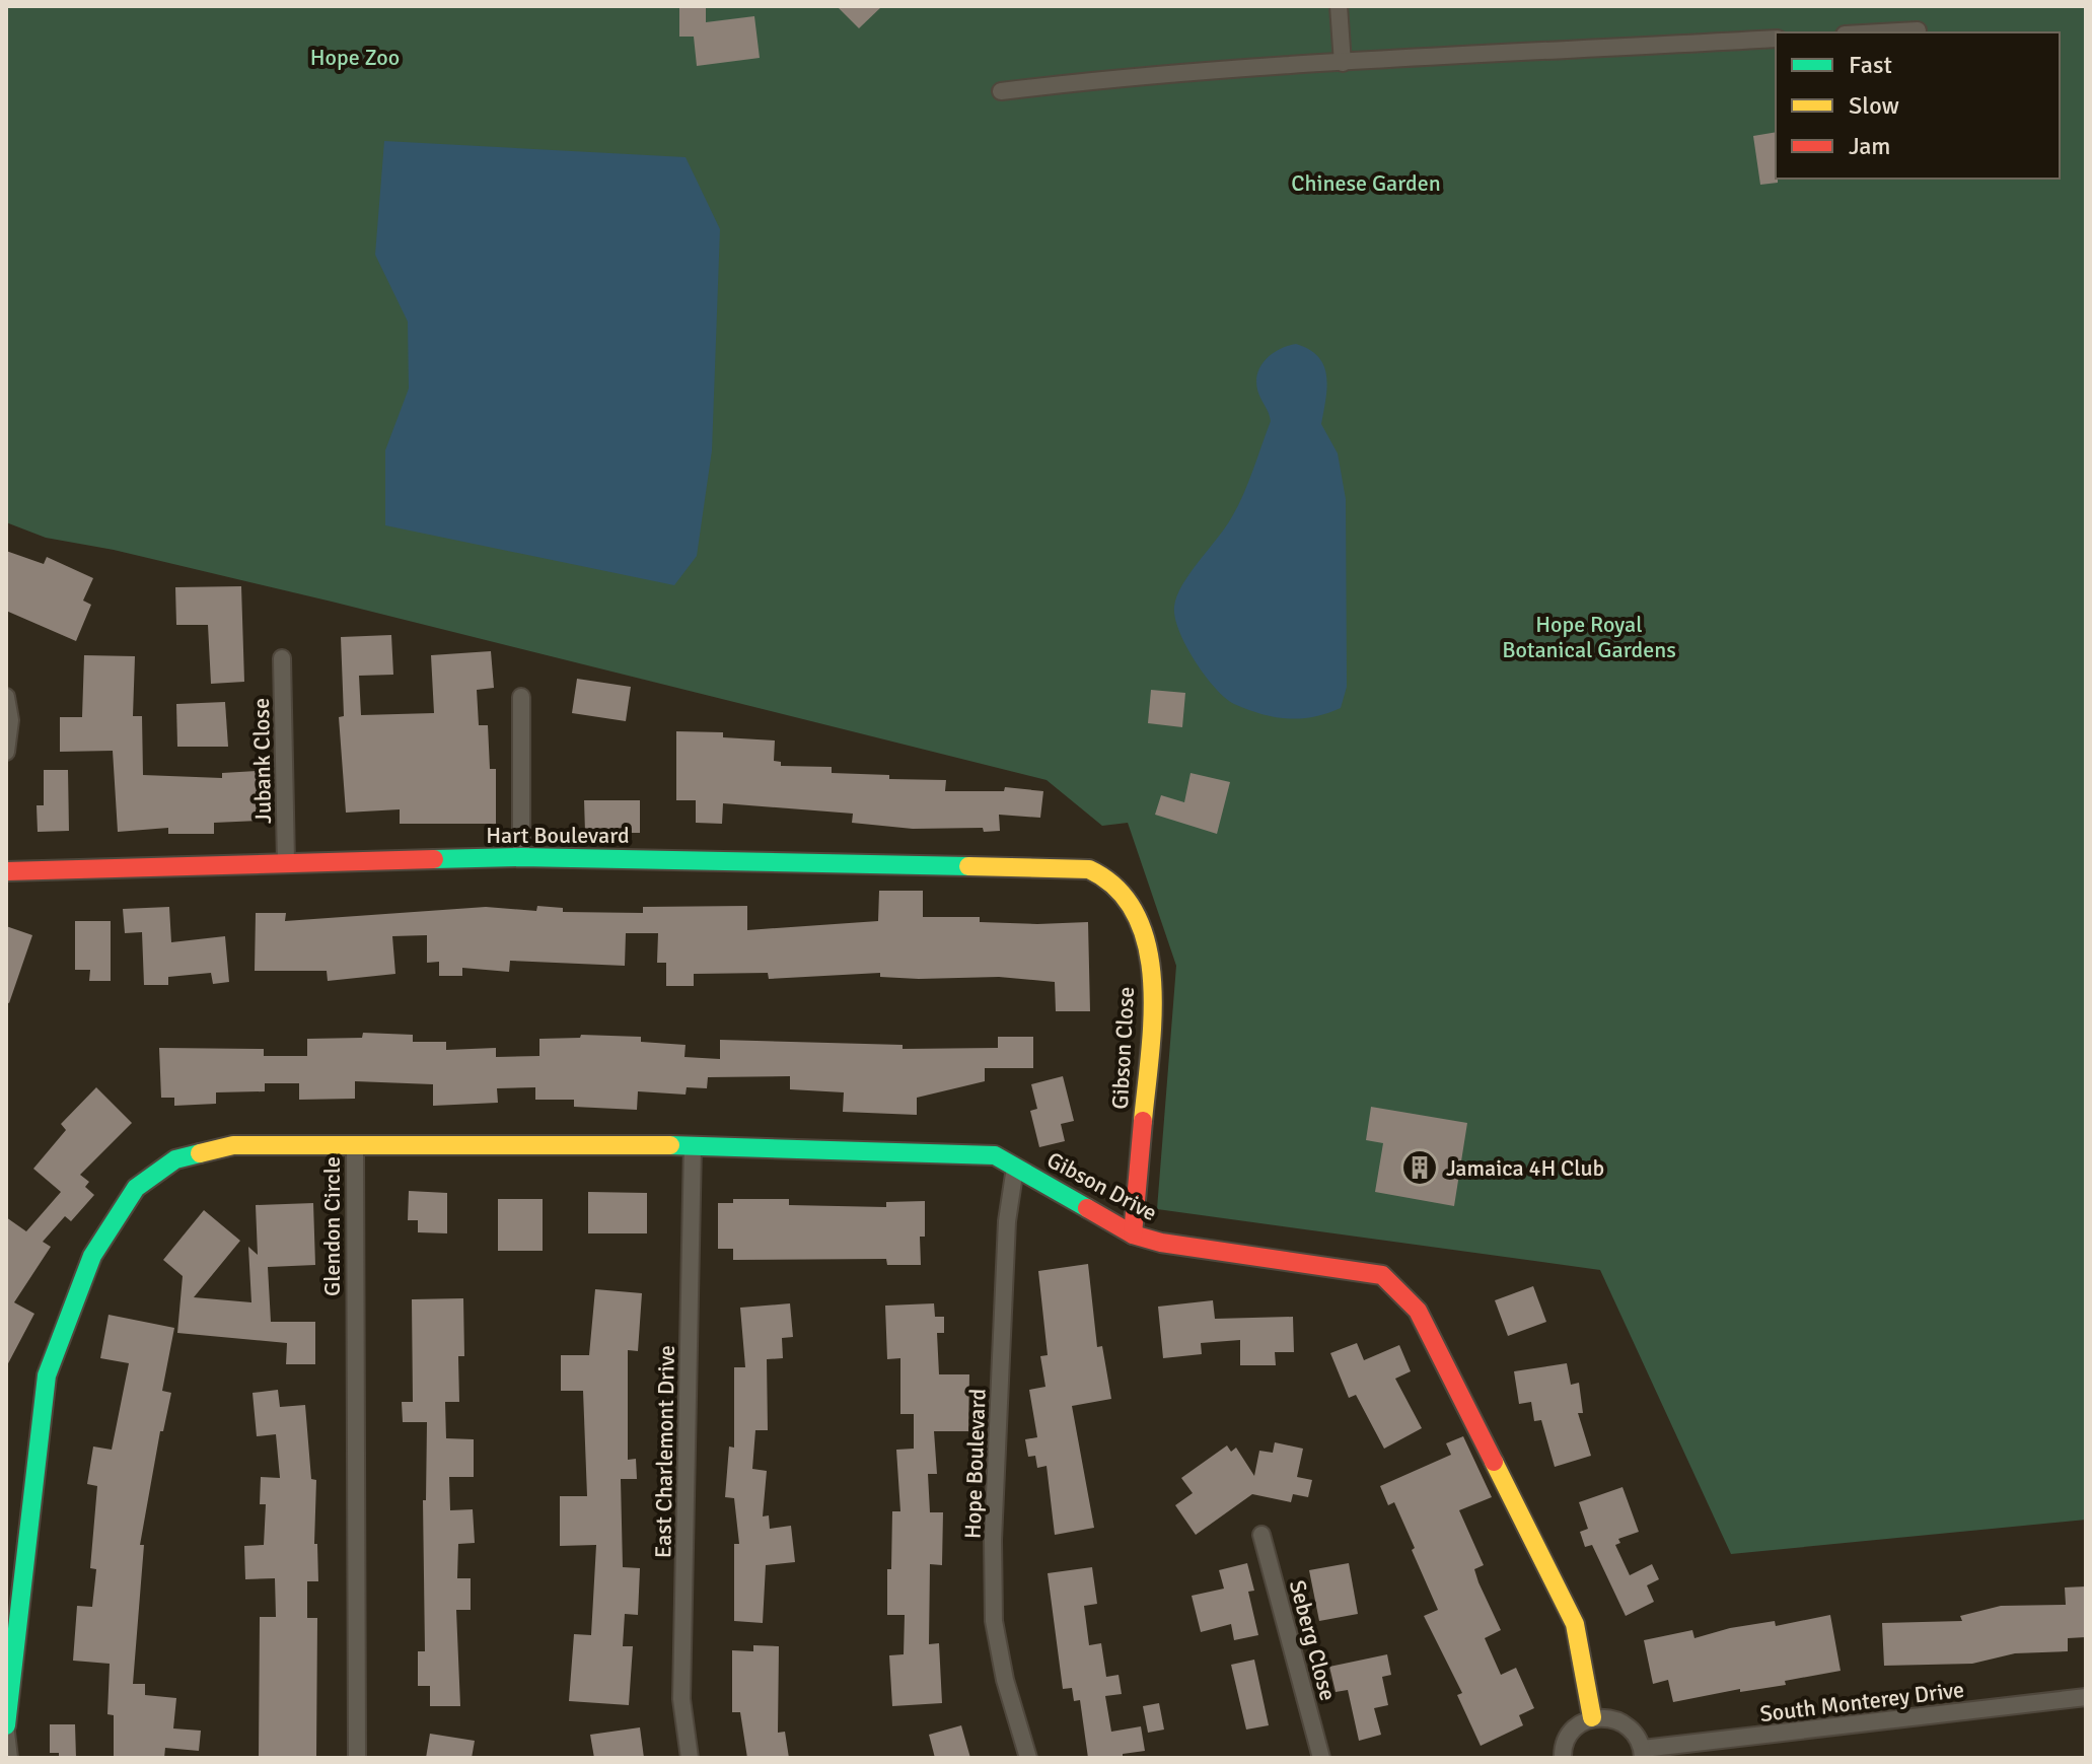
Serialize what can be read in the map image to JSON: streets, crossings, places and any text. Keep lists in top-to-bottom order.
{
  "streets": {
    "street": [
      "Jubank Close",
      "Hart Boulevard",
      "Gibson Close",
      "Gibson Drive",
      "Glendon Circle",
      "East Charlemont Drive",
      "Hope Boulevard",
      "Seberg Close",
      "South Monterey Drive"
    ]
  },
  "crossings": [
    ["Jubank Close", "Hart Boulevard"],
    ["Hart Boulevard", "Gibson Close"],
    ["Gibson Close", "Gibson Drive"],
    ["Gibson Drive", "Glendon Circle"],
    ["Gibson Drive", "East Charlemont Drive"],
    ["Gibson Drive", "Hope Boulevard"]
  ],
  "parks": ["Hope Zoo", "Chinese Garden", "Hope Royal Botanical Gardens"],
  "places": {
    "building": ["Jamaica 4H Club"]
  },
  "legend": ["Fast", "Slow", "Jam"]
}
